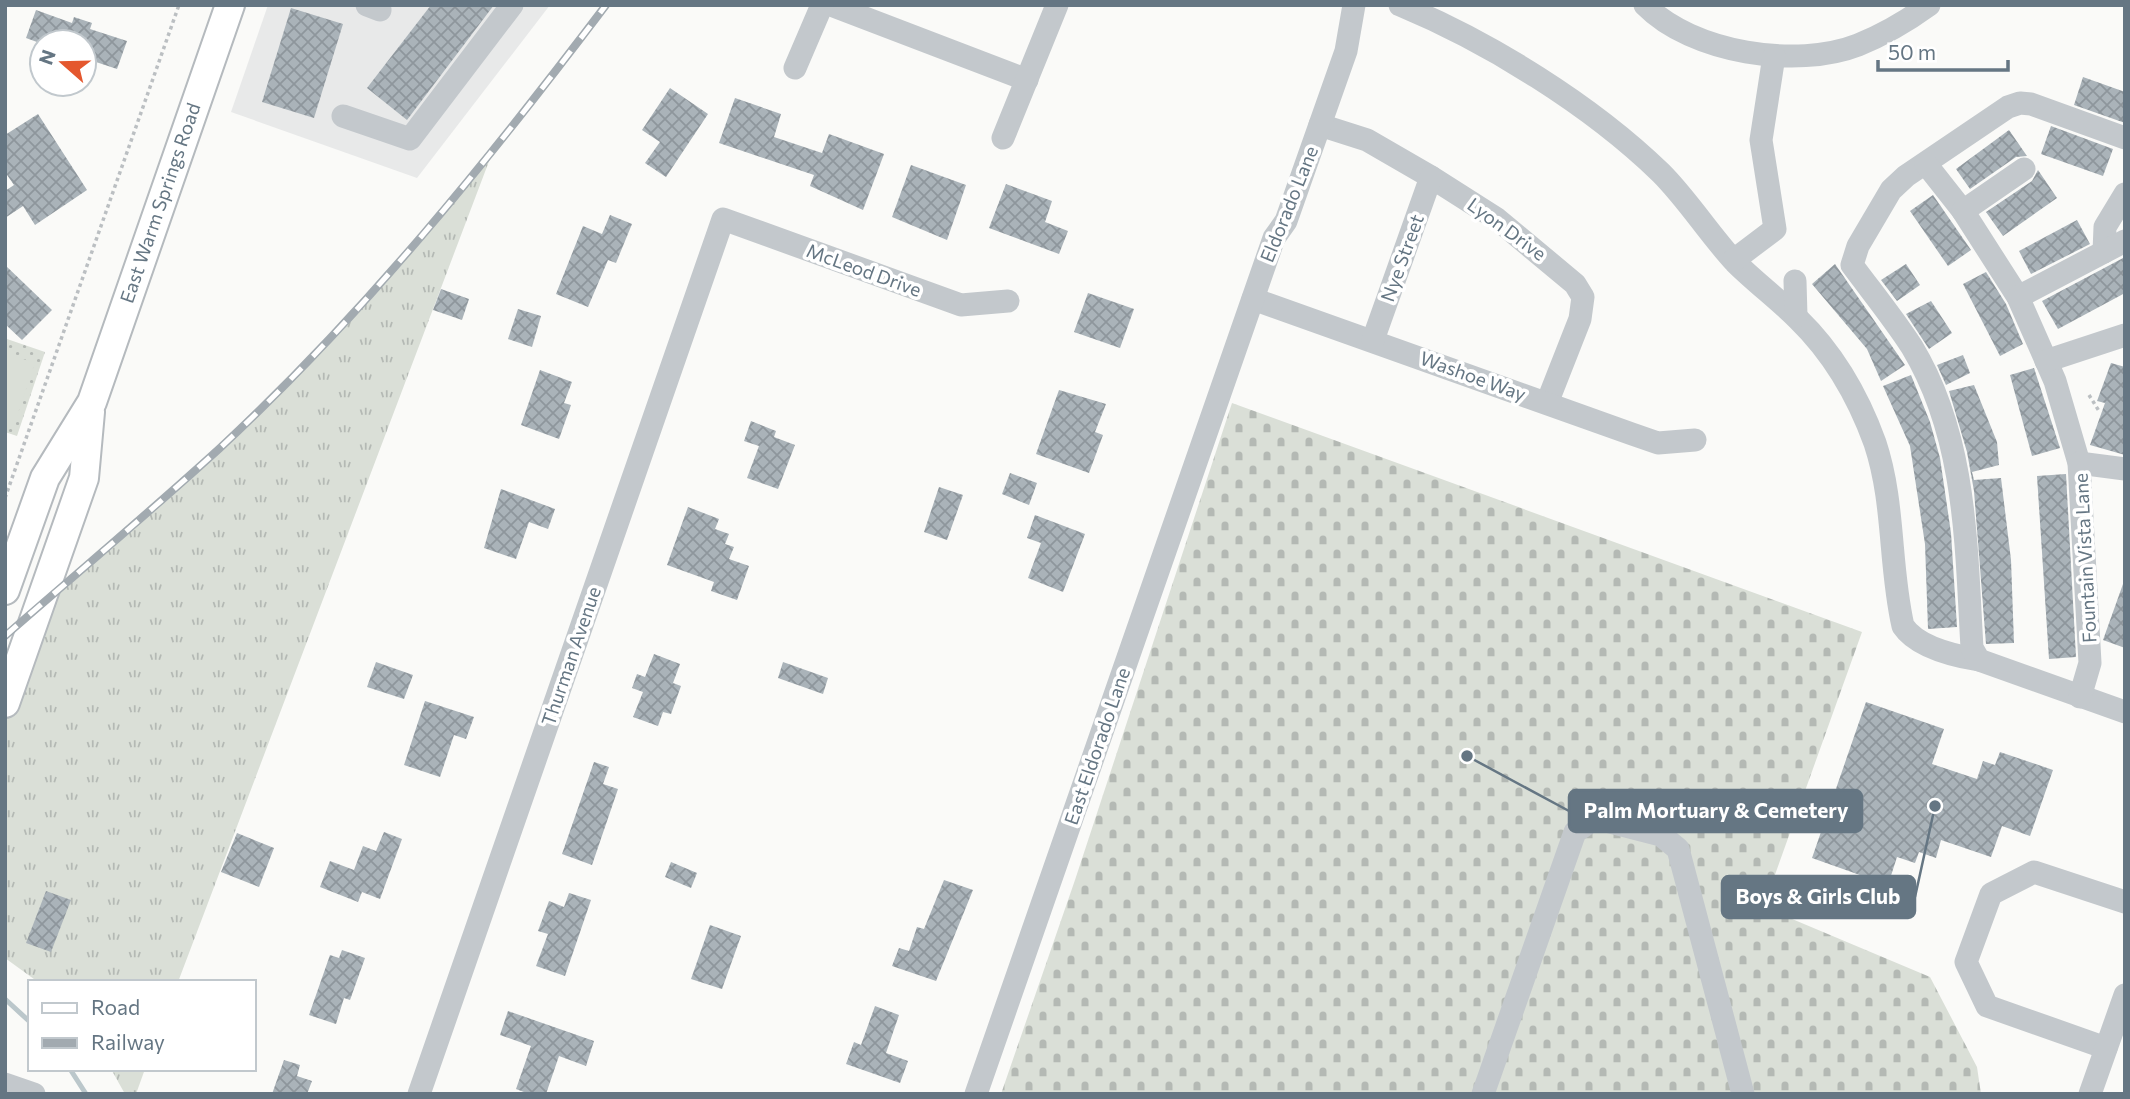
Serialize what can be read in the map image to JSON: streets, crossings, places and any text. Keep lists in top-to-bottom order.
{
  "streets": {
    "main road": ["East Warm Springs Road"],
    "street": [
      "Eldorado Lane",
      "Lyon Drive",
      "Nye Street",
      "McLeod Drive",
      "Washoe Way",
      "Fountain Vista Lane",
      "Thurman Avenue",
      "East Eldorado Lane"
    ]
  },
  "crossings": [
    ["Eldorado Lane", "Lyon Drive"],
    ["Eldorado Lane", "Washoe Way"],
    ["Eldorado Lane", "East Eldorado Lane"],
    ["Lyon Drive", "Nye Street"],
    ["Lyon Drive", "Washoe Way"],
    ["Nye Street", "Washoe Way"],
    ["McLeod Drive", "Thurman Avenue"]
  ],
  "places": ["Palm Mortuary & Cemetery", "Boys & Girls Club"],
  "legend": ["Road", "Railway"],
  "scale_bar": "50 m",
  "north": "left"
}
